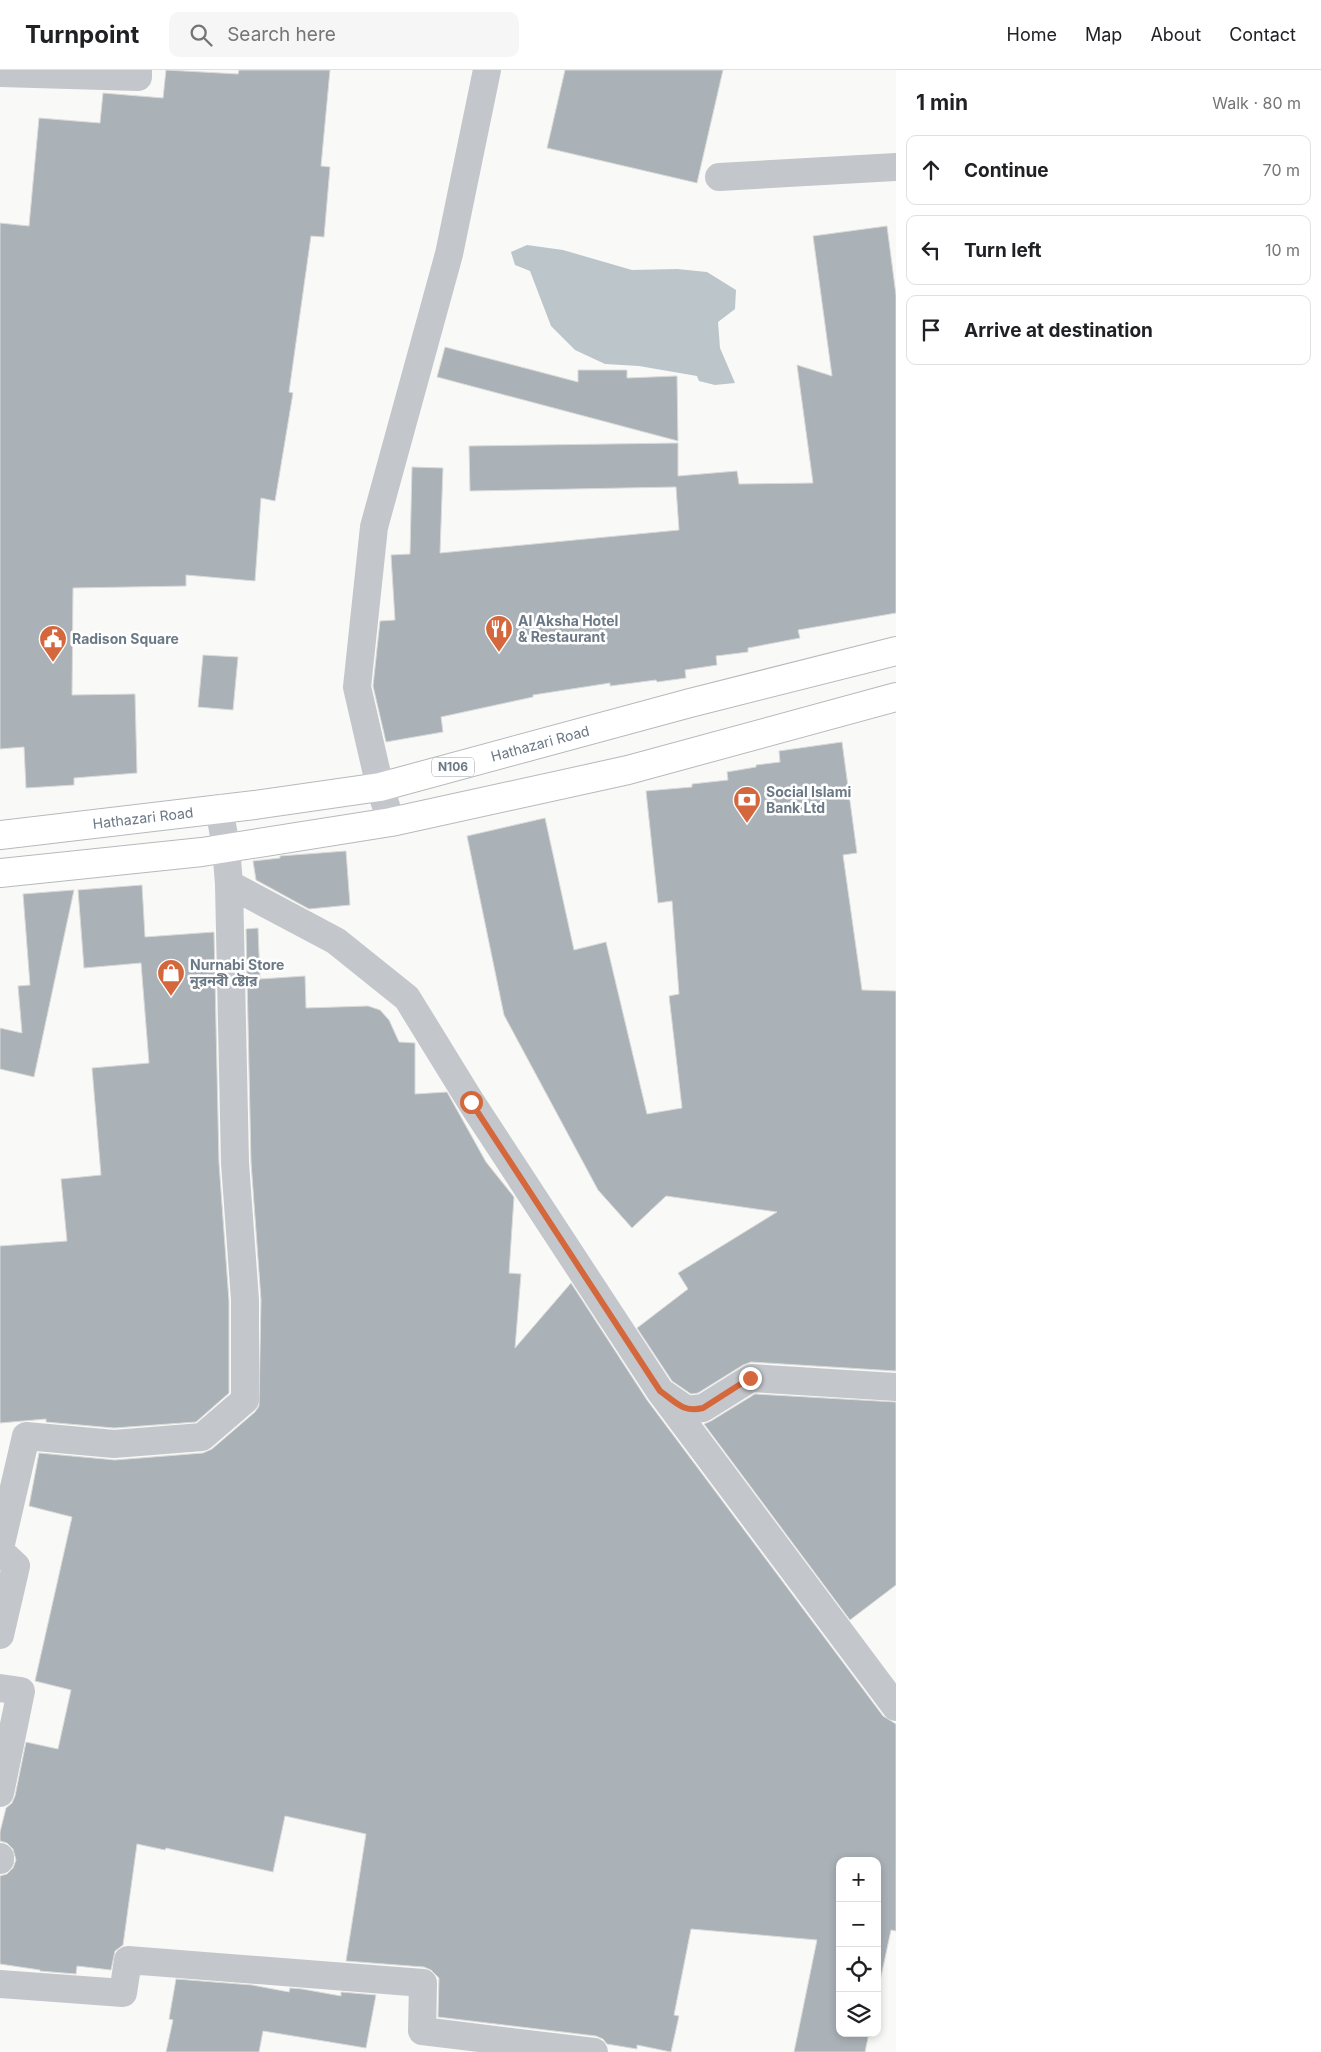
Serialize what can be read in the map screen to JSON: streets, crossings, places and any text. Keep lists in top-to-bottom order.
{
  "streets": {
    "highway": ["Hathazari Road", "N106"]
  },
  "places": {
    "restaurant": ["Al Aksha Hotel & Restaurant"],
    "public building": ["Radison Square"],
    "bank": ["Social Islami Bank Ltd"],
    "shop": ["Nurnabi Store নুরনবী ষ্টোর"]
  },
  "page": {
    "header": "Turnpoint",
    "search": "Search here",
    "nav": [
      "Home",
      "Map",
      "About",
      "Contact"
    ],
    "heading": ["1 min", "Walk · 80 m"],
    "list": [
      ["Continue", "70 m"],
      ["Turn left", "10 m"],
      "Arrive at destination"
    ],
    "map_buttons": ["+", "−"]
  }
}
